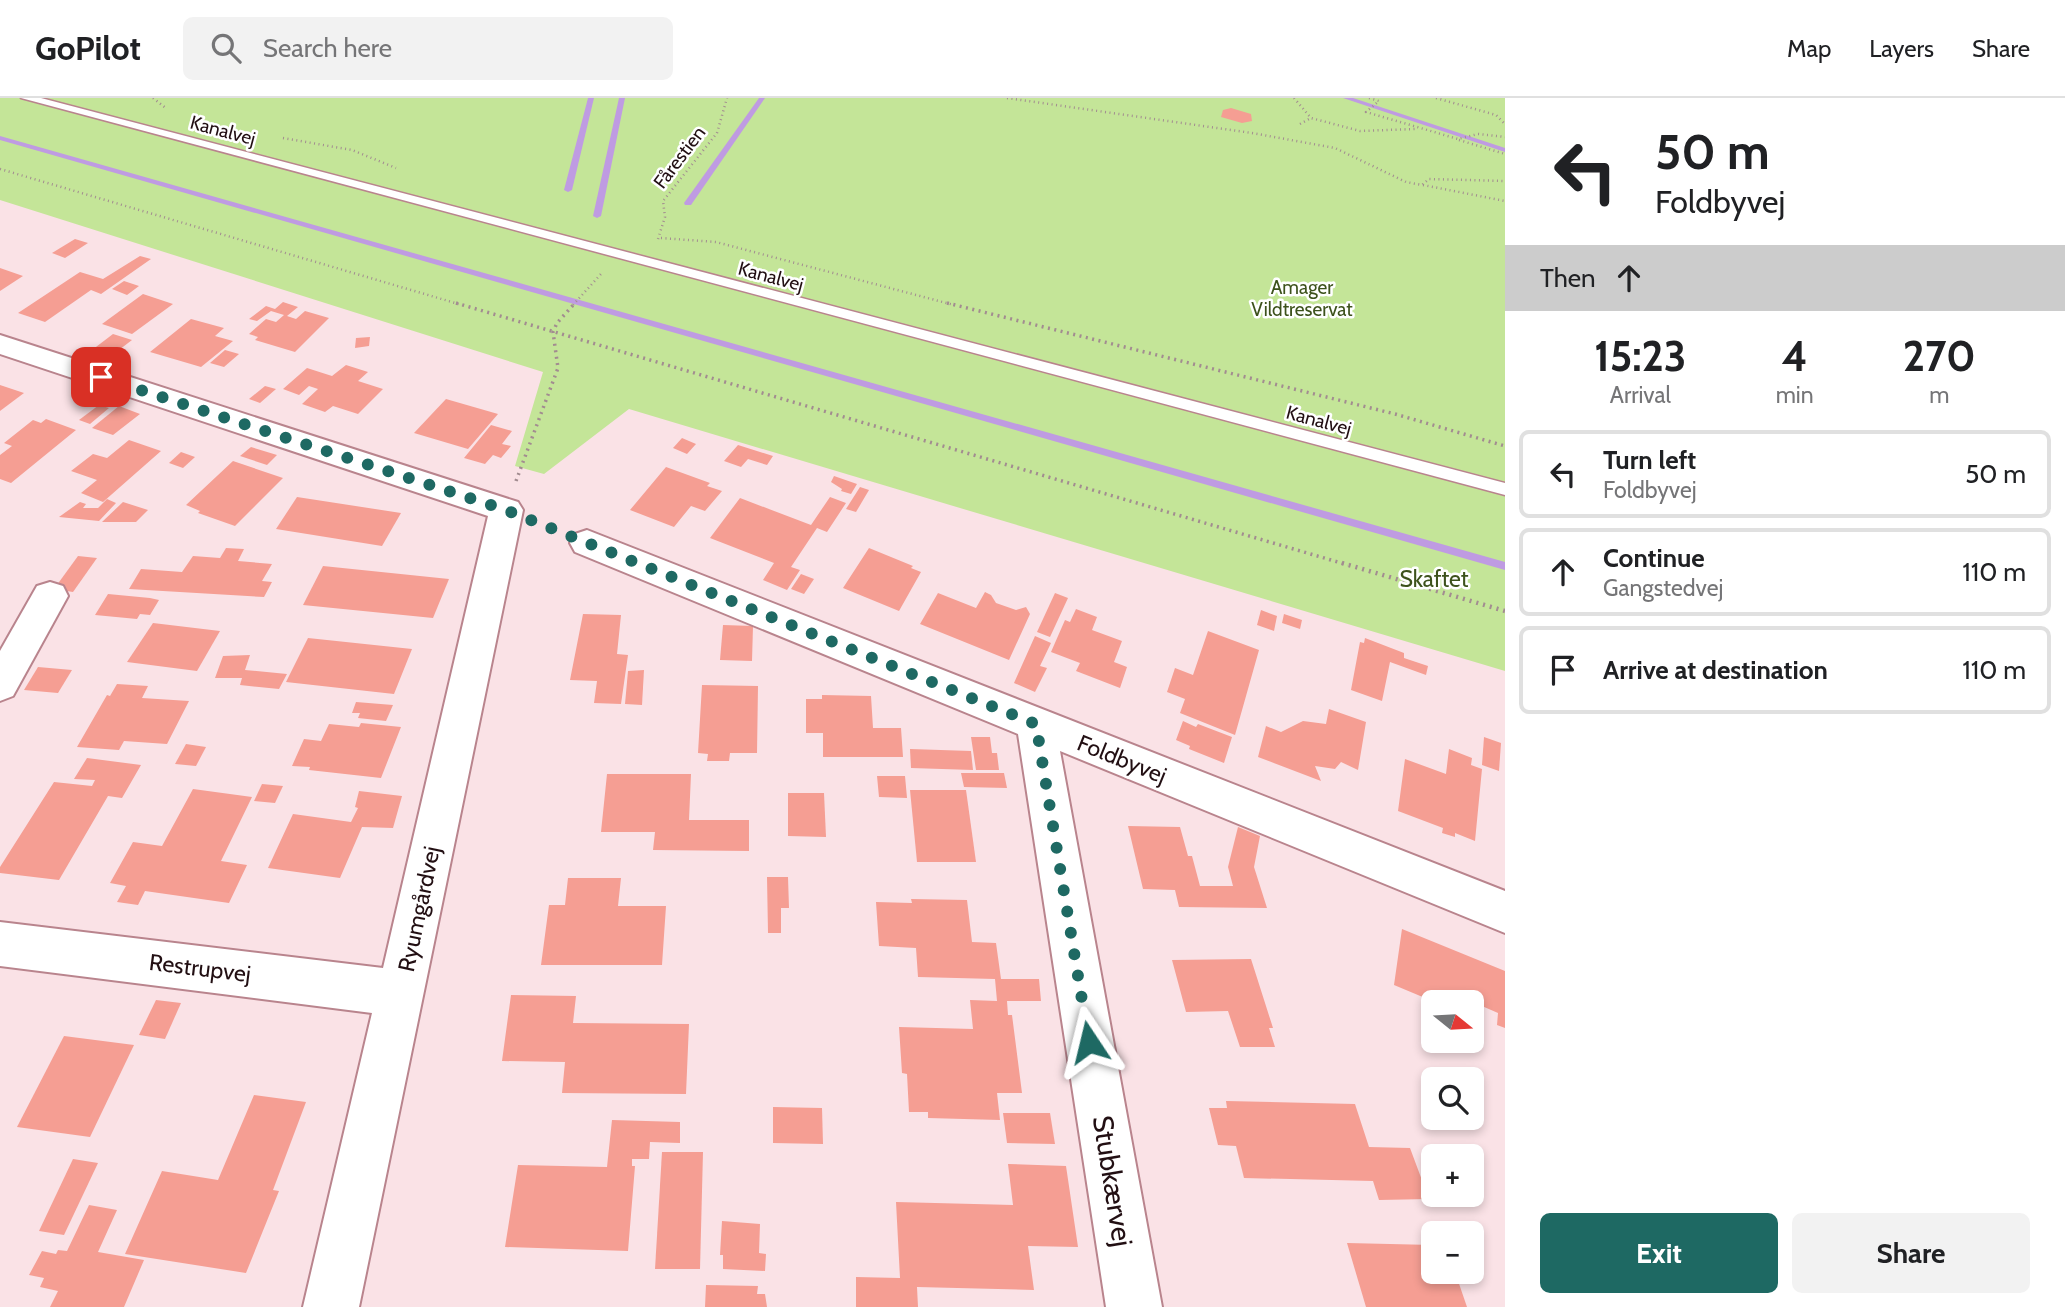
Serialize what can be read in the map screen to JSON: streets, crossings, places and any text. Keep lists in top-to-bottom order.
{
  "streets": {
    "street": [
      "Foldbyvej",
      "Ryumgårdvej",
      "Restrupvej",
      "Stubkærvej"
    ],
    "lane": ["Kanalvej"],
    "path": ["Fårestien"]
  },
  "crossings": [
    ["Kanalvej", "Fårestien"],
    ["Foldbyvej", "Stubkærvej"],
    ["Ryumgårdvej", "Restrupvej"]
  ],
  "parks": ["Amager Vildtreservat", "Skaftet"],
  "north": "right",
  "page": {
    "header": "GoPilot",
    "search": "Search here",
    "nav": ["Map", "Layers", "Share"],
    "turn": ["50 m", "Foldbyvej"],
    "then": "Then",
    "eta": [
      "15:23",
      "Arrival",
      "4",
      "min",
      "270",
      "m"
    ],
    "list": [
      {
        "name": "Turn left",
        "note": "Foldbyvej",
        "value": "50 m"
      },
      {
        "name": "Continue",
        "note": "Gangstedvej",
        "value": "110 m"
      },
      {
        "name": "Arrive at destination",
        "value": "110 m"
      }
    ],
    "map_buttons": ["+", "−"],
    "buttons": ["Exit", "Share"]
  }
}
